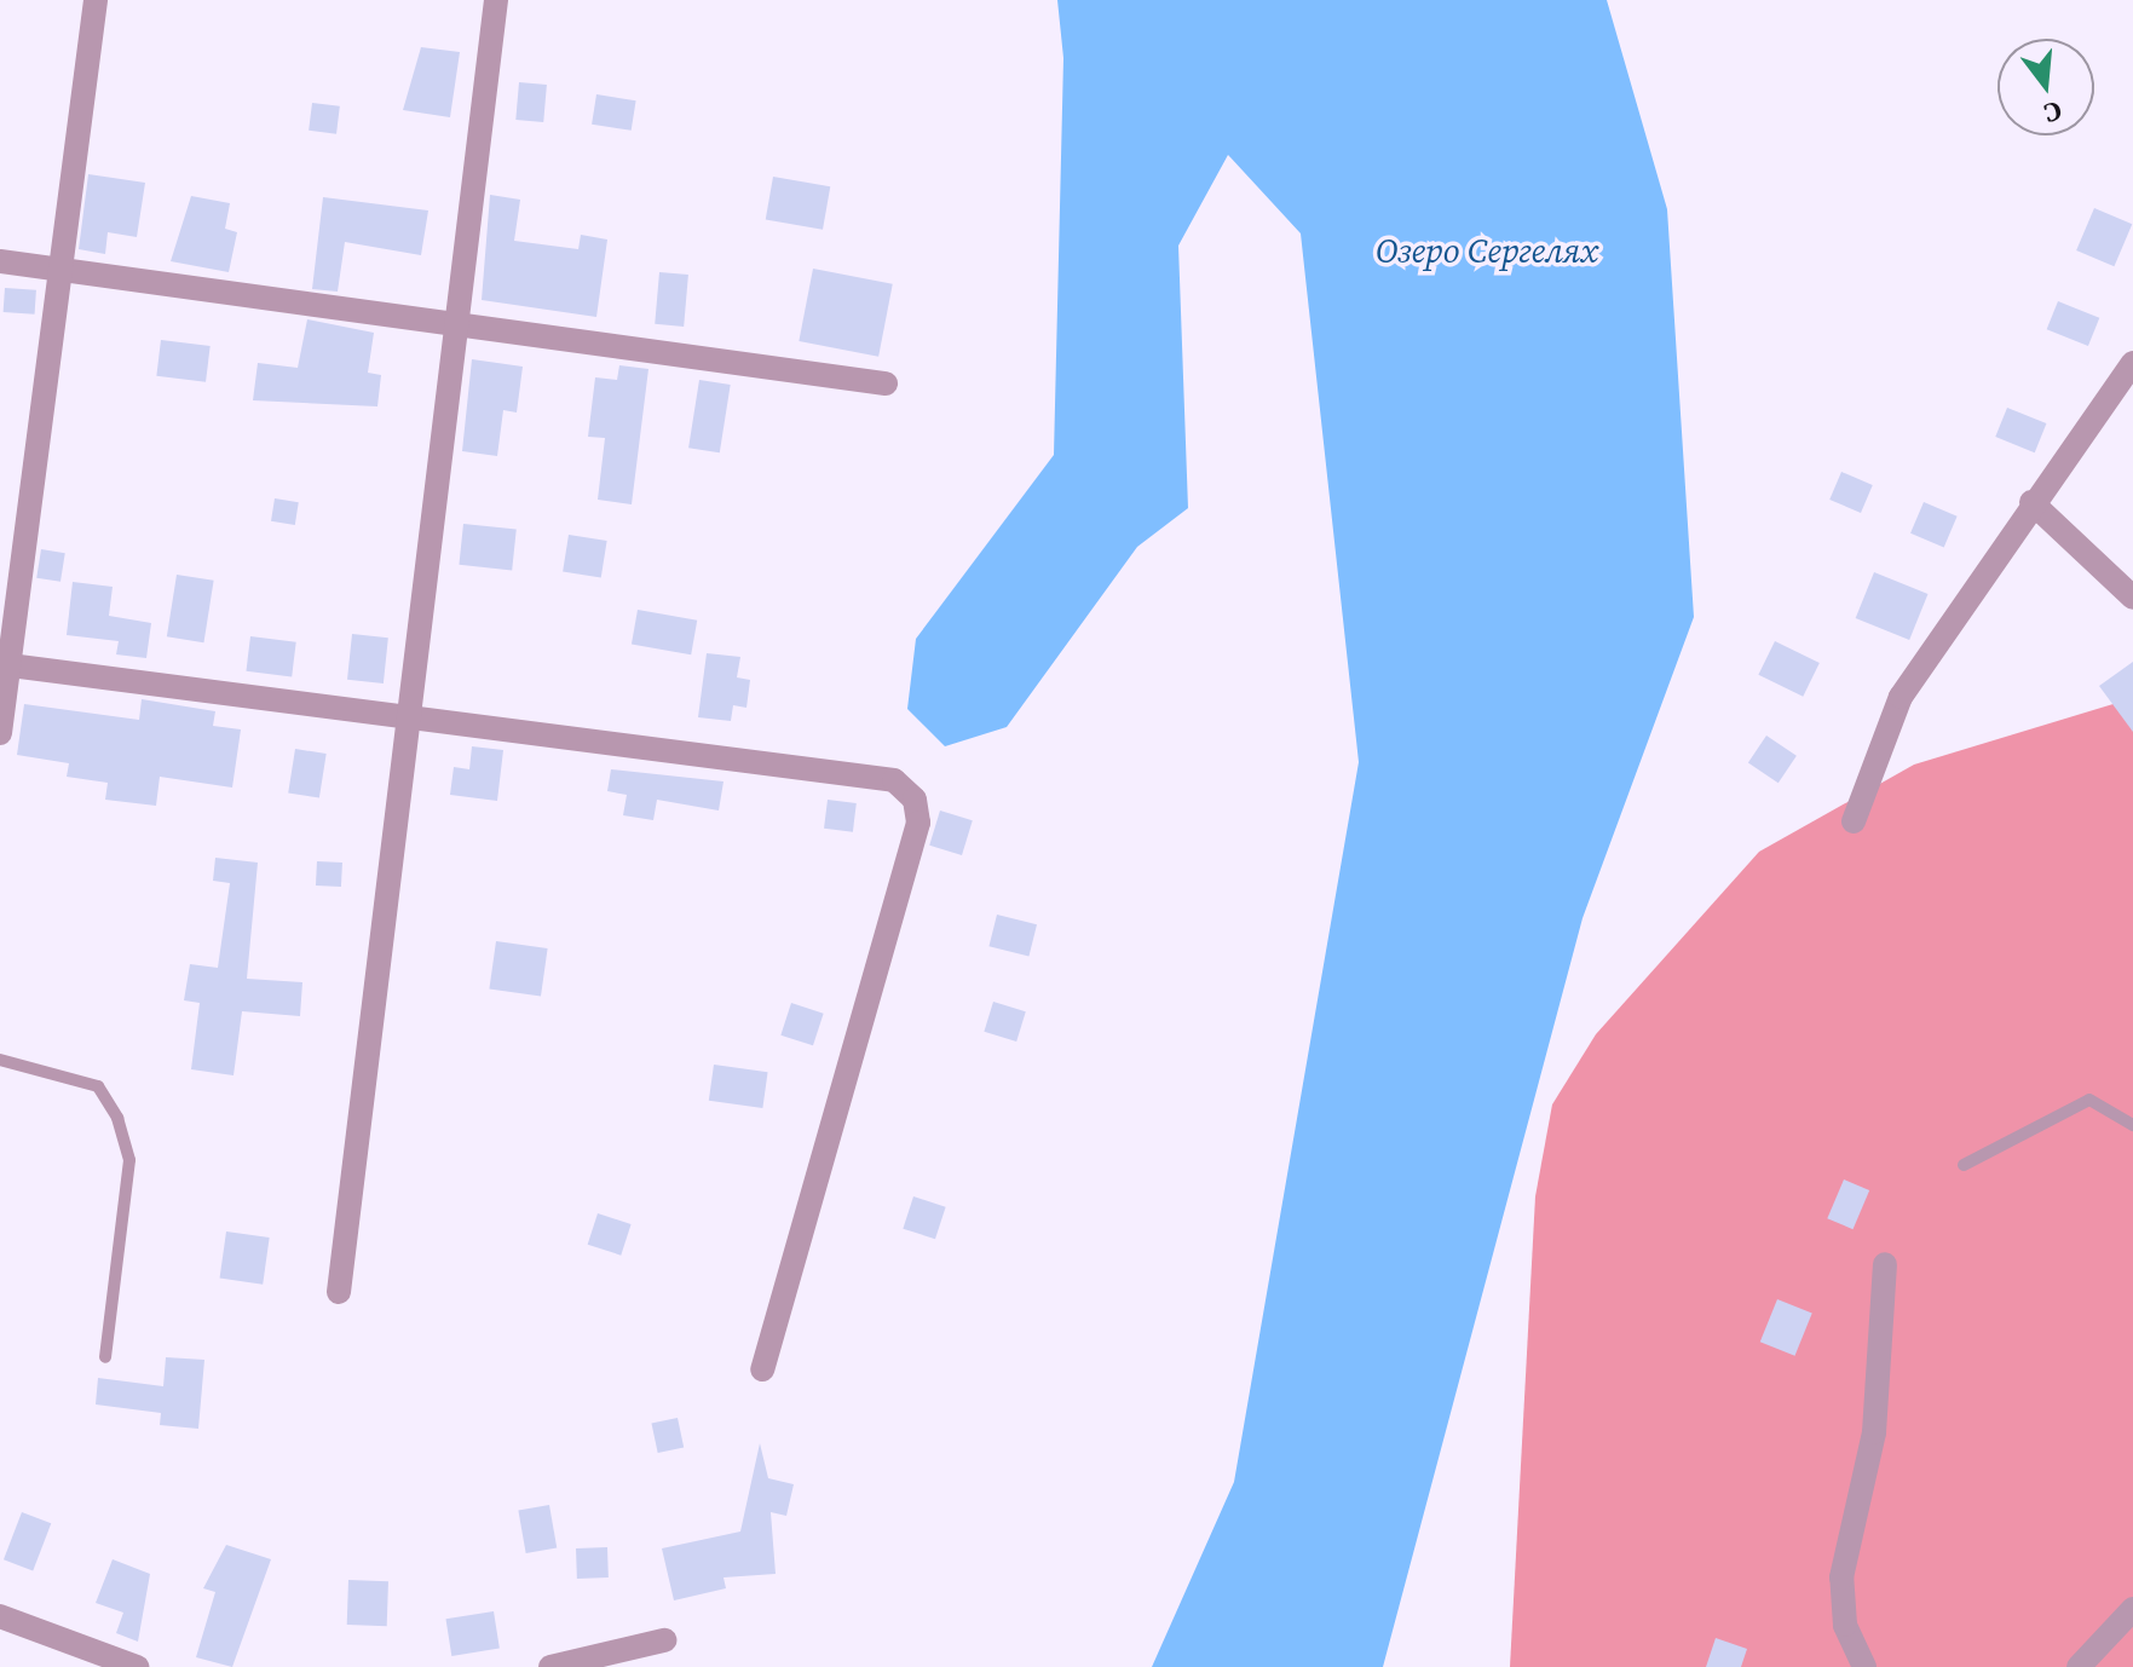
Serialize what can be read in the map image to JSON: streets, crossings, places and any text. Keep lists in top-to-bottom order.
{
  "water": ["Озеро Сергелях"],
  "north": "bottom"
}
